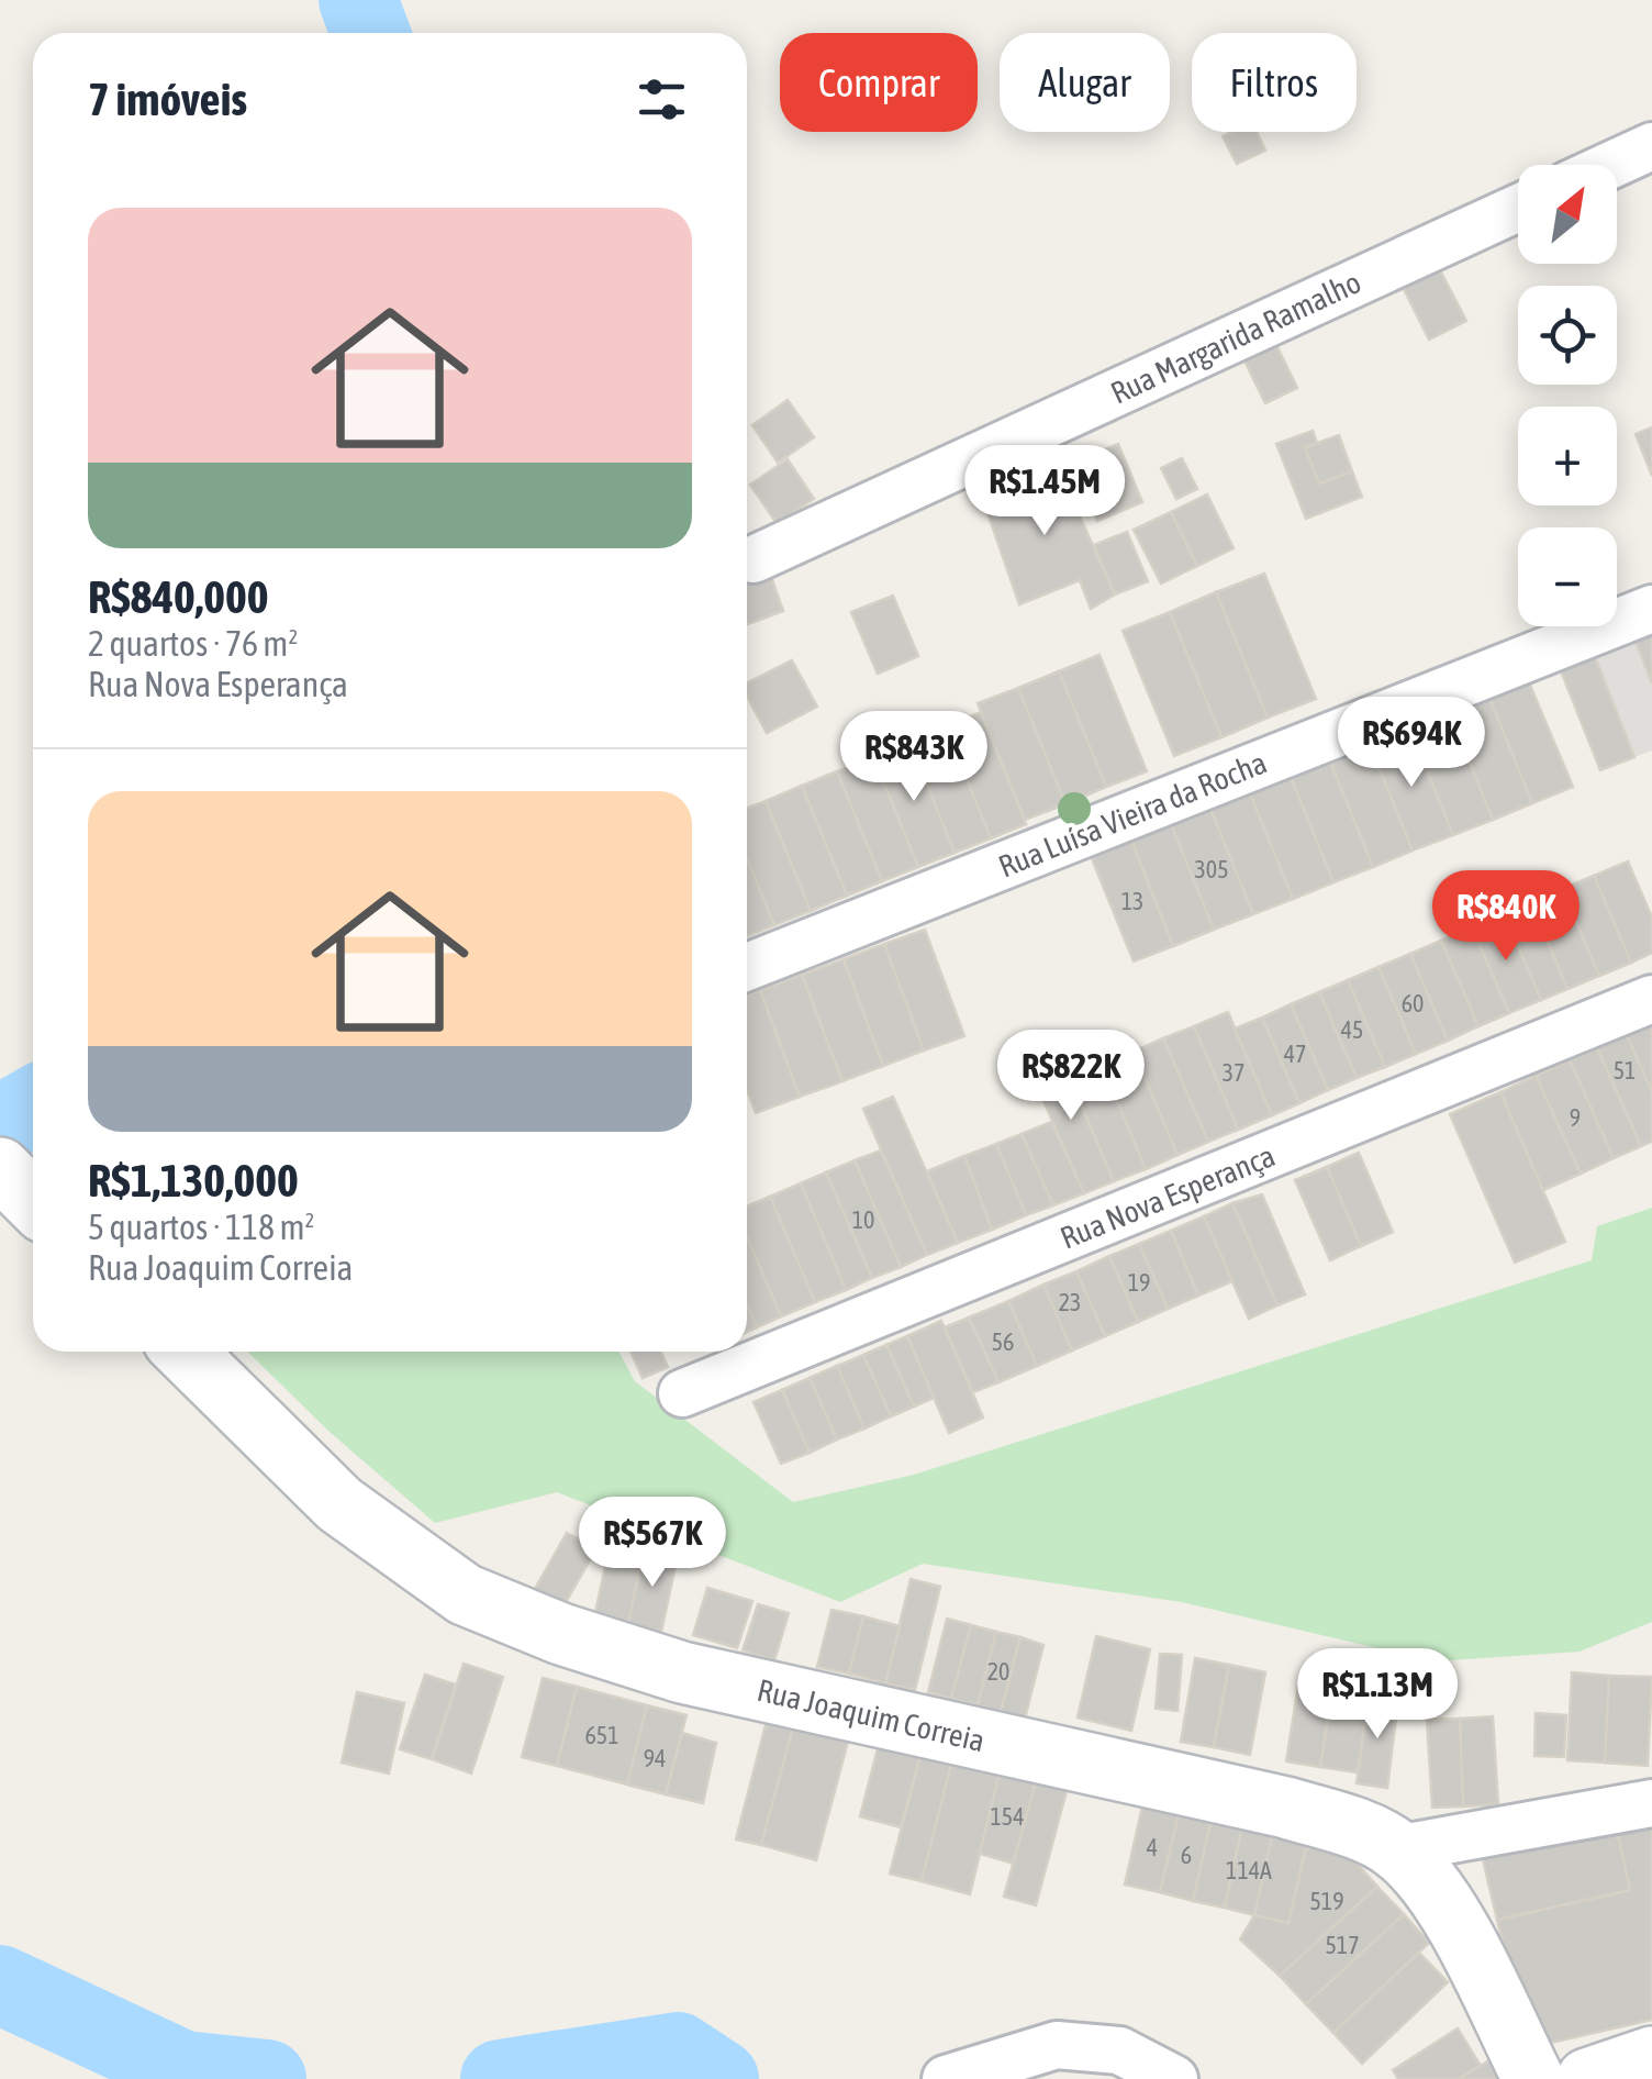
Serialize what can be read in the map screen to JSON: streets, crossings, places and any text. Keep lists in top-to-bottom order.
{
  "streets": {
    "street": [
      "Rua Margarida Ramalho",
      "Rua Luísa Vieira da Rocha",
      "Rua Nova Esperança",
      "Rua Joaquim Correia"
    ]
  },
  "house_numbers": [
    "305",
    "13",
    "60",
    "45",
    "47",
    "51",
    "37",
    "9",
    "10",
    "19",
    "23",
    "56",
    "20",
    "651",
    "94",
    "154",
    "4",
    "6",
    "114A",
    "519",
    "517"
  ],
  "north": "top right",
  "page": {
    "chip": ["Comprar", "Alugar", "Filtros"],
    "heading": "7 imóveis",
    "map_buttons": ["+", "−"],
    "list": [
      {
        "name": "R$840,000",
        "note": "2 quartos · 76 m² · Rua Nova Esperança"
      },
      {
        "name": "R$1,130,000",
        "note": "5 quartos · 118 m² · Rua Joaquim Correia"
      }
    ],
    "price": [
      "R$1.45M",
      "R$694K",
      "R$843K",
      "R$840K",
      "R$822K",
      "R$567K",
      "R$1.13M"
    ]
  }
}
